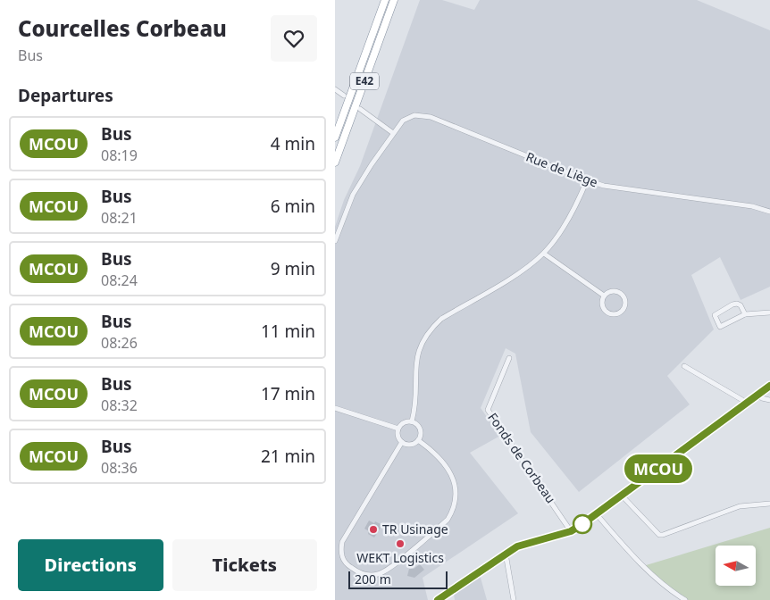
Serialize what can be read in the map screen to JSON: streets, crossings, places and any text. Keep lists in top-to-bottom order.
{
  "streets": {
    "highway": ["E42"],
    "street": ["Rue de Liège", "Fonds de Corbeau"]
  },
  "places": ["TR Usinage", "WEKT Logistics"],
  "lines": ["bus line MCOU"],
  "scale_bar": "200 m",
  "north": "left",
  "page": {
    "heading": [
      ["Courcelles Corbeau", "Bus"],
      "Departures"
    ],
    "on_map": "MCOU",
    "list": [
      {
        "mark": "MCOU",
        "name": "Bus",
        "note": "08:19",
        "value": "4 min"
      },
      {
        "mark": "MCOU",
        "name": "Bus",
        "note": "08:21",
        "value": "6 min"
      },
      {
        "mark": "MCOU",
        "name": "Bus",
        "note": "08:24",
        "value": "9 min"
      },
      {
        "mark": "MCOU",
        "name": "Bus",
        "note": "08:26",
        "value": "11 min"
      },
      {
        "mark": "MCOU",
        "name": "Bus",
        "note": "08:32",
        "value": "17 min"
      },
      {
        "mark": "MCOU",
        "name": "Bus",
        "note": "08:36",
        "value": "21 min"
      }
    ],
    "buttons": ["Directions", "Tickets"],
    "scale": "200 m"
  }
}
